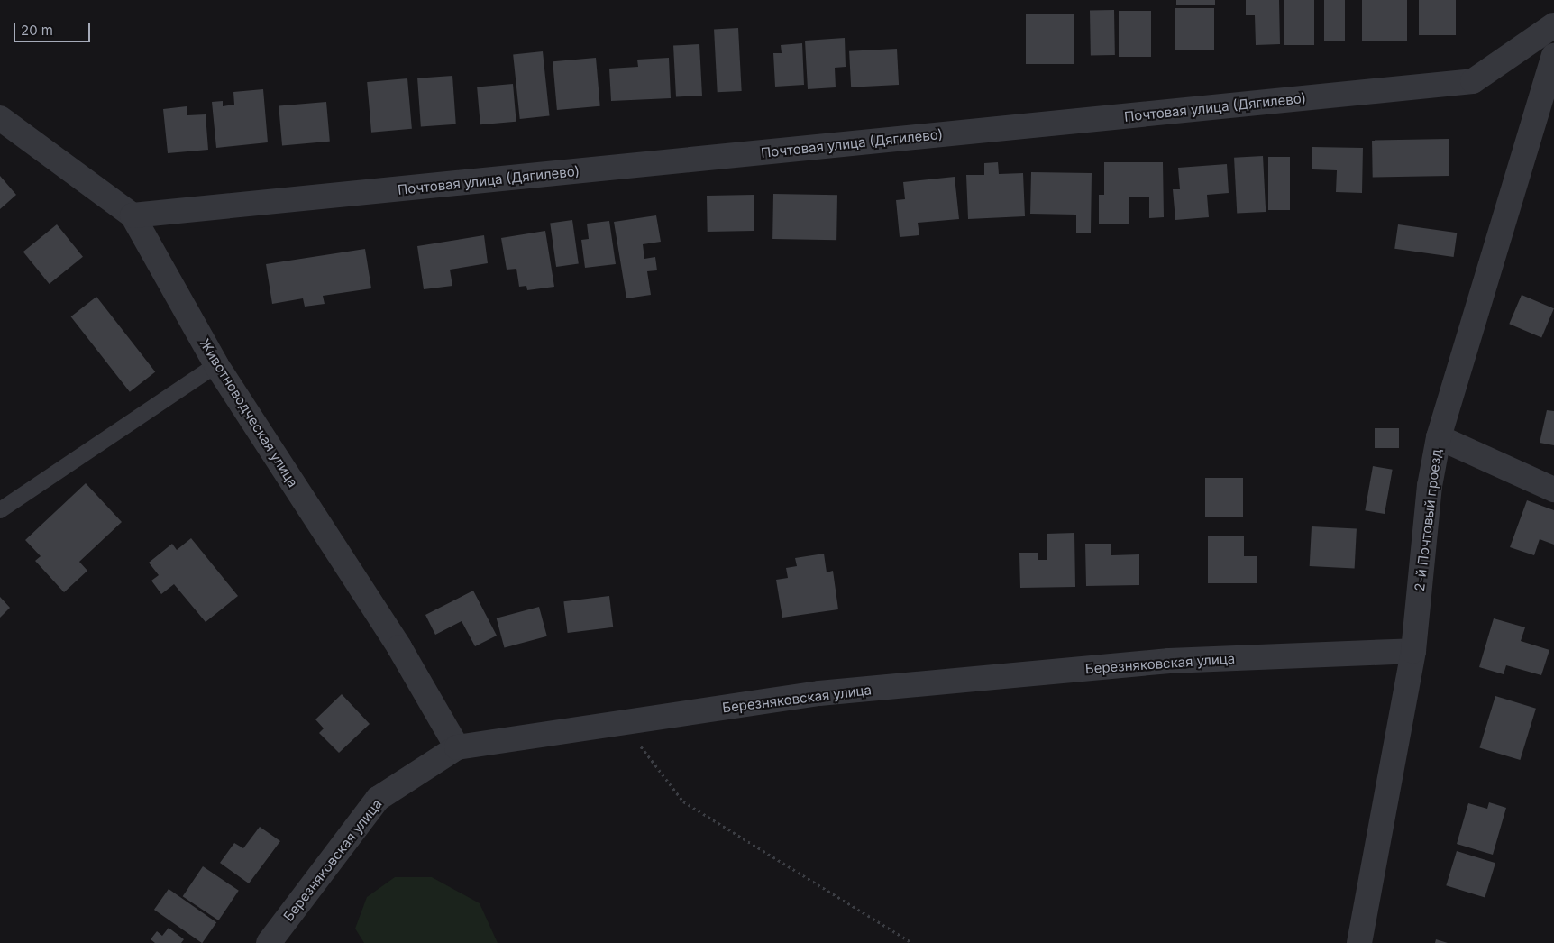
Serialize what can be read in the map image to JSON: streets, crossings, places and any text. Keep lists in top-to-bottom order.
{
  "streets": {
    "street": [
      "Почтовая улица (Дягилево)",
      "Животноводческая улица",
      "2-й Почтовый проезд",
      "Березняковская улица"
    ]
  },
  "crossings": [
    ["Почтовая улица (Дягилево)", "Животноводческая улица"],
    ["Животноводческая улица", "Березняковская улица"],
    ["2-й Почтовый проезд", "Березняковская улица"]
  ],
  "scale_bar": "20 m"
}
